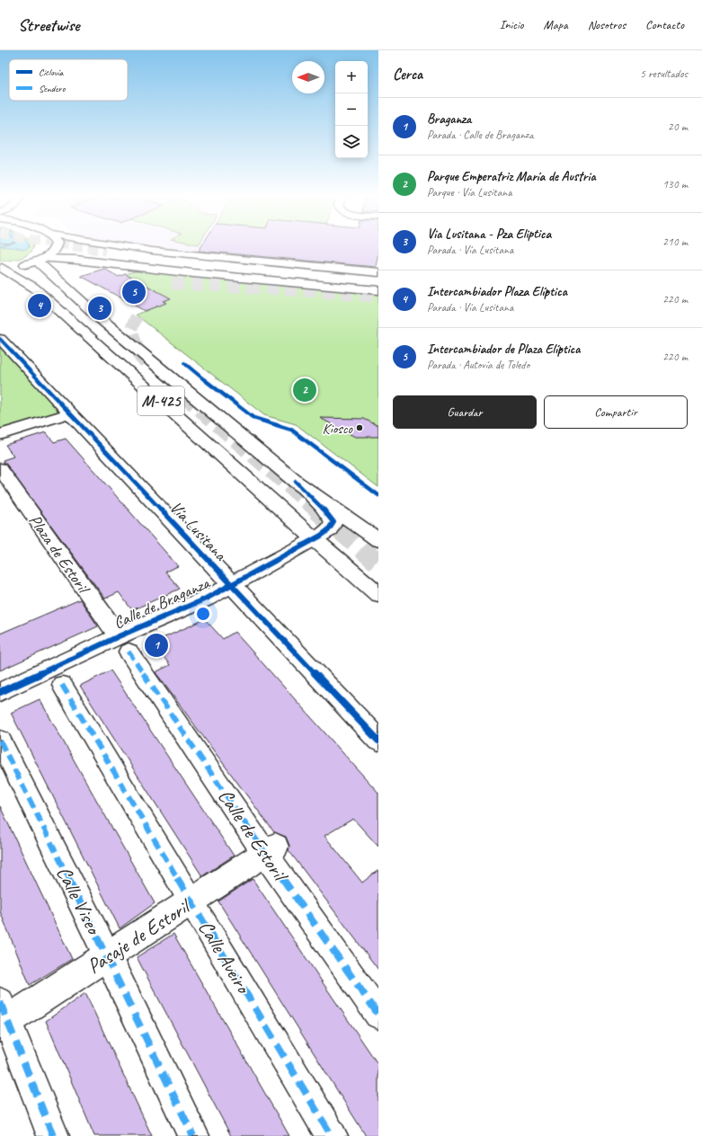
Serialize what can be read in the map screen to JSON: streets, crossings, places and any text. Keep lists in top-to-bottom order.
{
  "streets": {
    "main road": [
      "M-425",
      "Vía Lusitana",
      "Plaza de Estoril",
      "Calle de Braganza",
      "Pasaje de Estoril"
    ],
    "street": ["Calle de Estoril", "Calle Viseo", "Calle Aveiro"]
  },
  "crossings": [
    ["M-425", "Calle de Braganza"],
    ["Vía Lusitana", "Calle de Braganza"],
    ["Plaza de Estoril", "Calle de Braganza"],
    ["Plaza de Estoril", "Calle de Estoril"],
    ["Calle de Braganza", "Calle de Estoril"],
    ["Calle de Estoril", "Pasaje de Estoril"],
    ["Calle Viseo", "Pasaje de Estoril"],
    ["Pasaje de Estoril", "Calle Aveiro"]
  ],
  "places": ["Kiosco"],
  "legend": ["Ciclovía", "Sendero"],
  "north": "left",
  "page": {
    "header": "Streetwise",
    "nav": [
      "Inicio",
      "Mapa",
      "Nosotros",
      "Contacto"
    ],
    "heading": ["Cerca", "5 resultados"],
    "map_buttons": ["+", "−"],
    "list": [
      {
        "mark": "1",
        "name": "Braganza",
        "note": "Parada · Calle de Braganza",
        "value": "20 m"
      },
      {
        "mark": "2",
        "name": "Parque Emperatriz María de Austria",
        "note": "Parque · Vía Lusitana",
        "value": "130 m"
      },
      {
        "mark": "3",
        "name": "Via Lusitana - Pza Eliptica",
        "note": "Parada · Vía Lusitana",
        "value": "210 m"
      },
      {
        "mark": "4",
        "name": "Intercambiador Plaza Elíptica",
        "note": "Parada · Vía Lusitana",
        "value": "220 m"
      },
      {
        "mark": "5",
        "name": "Intercambiador de Plaza Elíptica",
        "note": "Parada · Autovía de Toledo",
        "value": "220 m"
      }
    ],
    "pins": [
      "5",
      "4",
      "3",
      "2",
      "1"
    ],
    "buttons": ["Guardar", "Compartir"]
  }
}
